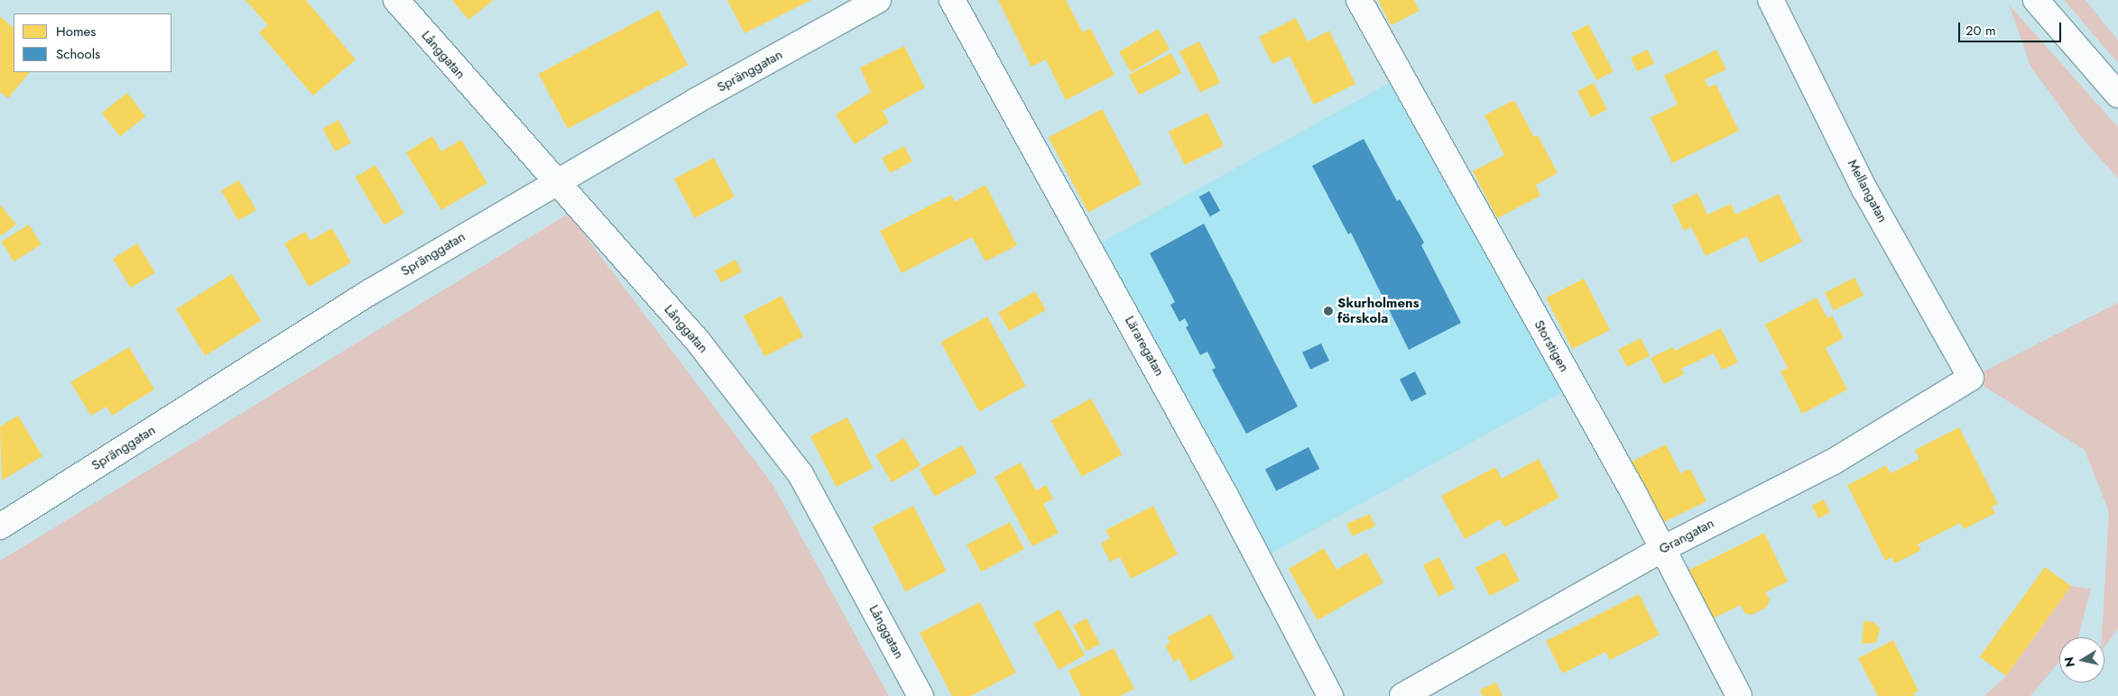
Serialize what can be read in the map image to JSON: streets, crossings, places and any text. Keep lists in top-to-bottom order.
{
  "streets": {
    "street": [
      "Långgatan",
      "Spränggatan",
      "Mellangatan",
      "Läraregatan",
      "Storstigen",
      "Grangatan"
    ]
  },
  "crossings": [
    ["Långgatan", "Spränggatan"],
    ["Mellangatan", "Grangatan"],
    ["Storstigen", "Grangatan"]
  ],
  "places": ["Skurholmens förskola"],
  "legend": ["Homes", "Schools"],
  "scale_bar": "20 m",
  "north": "left"
}
